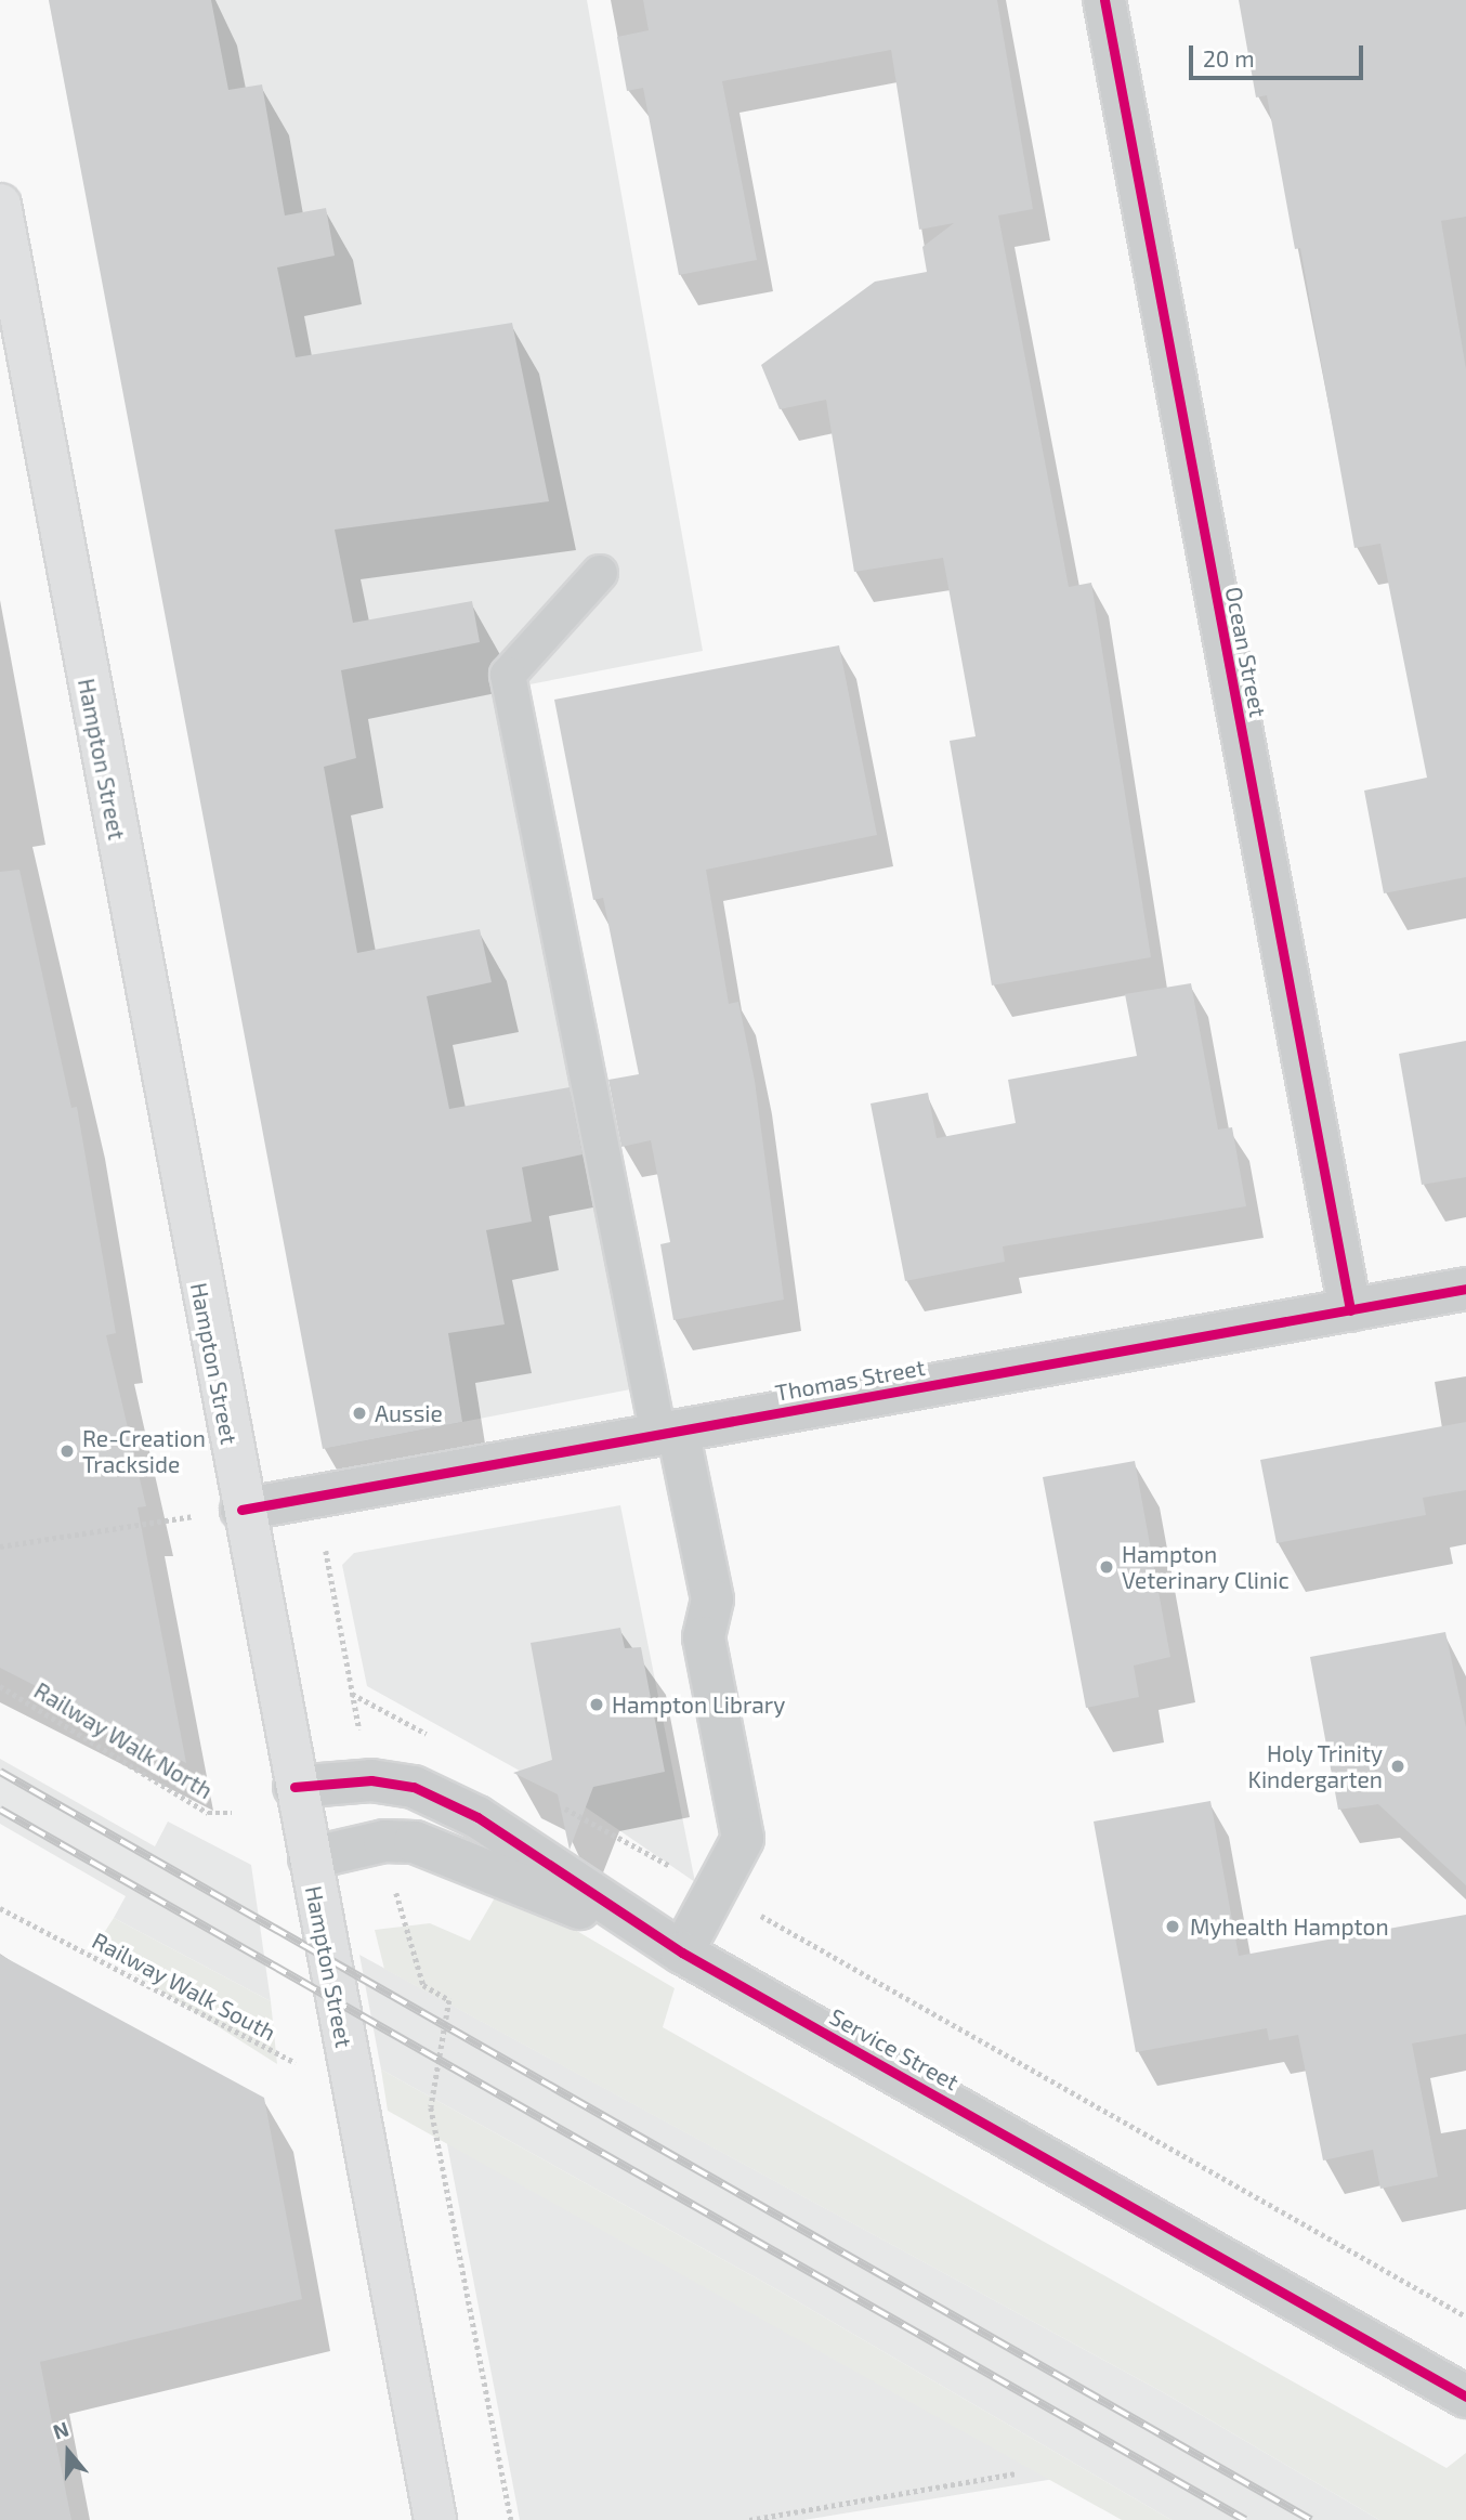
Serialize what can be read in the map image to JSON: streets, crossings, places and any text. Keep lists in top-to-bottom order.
{
  "streets": {
    "main road": ["Hampton Street"],
    "street": ["Ocean Street", "Thomas Street", "Service Street"],
    "path": ["Railway Walk North", "Railway Walk South"]
  },
  "crossings": [
    ["Ocean Street", "Thomas Street"],
    ["Hampton Street", "Thomas Street"],
    ["Hampton Street", "Railway Walk South"],
    ["Hampton Street", "Service Street"]
  ],
  "places": [
    "Aussie",
    "Re-Creation Trackside",
    "Hampton Veterinary Clinic",
    "Hampton Library",
    "Holy Trinity Kindergarten",
    "Myhealth Hampton"
  ],
  "scale_bar": "20 m",
  "north": "top"
}
